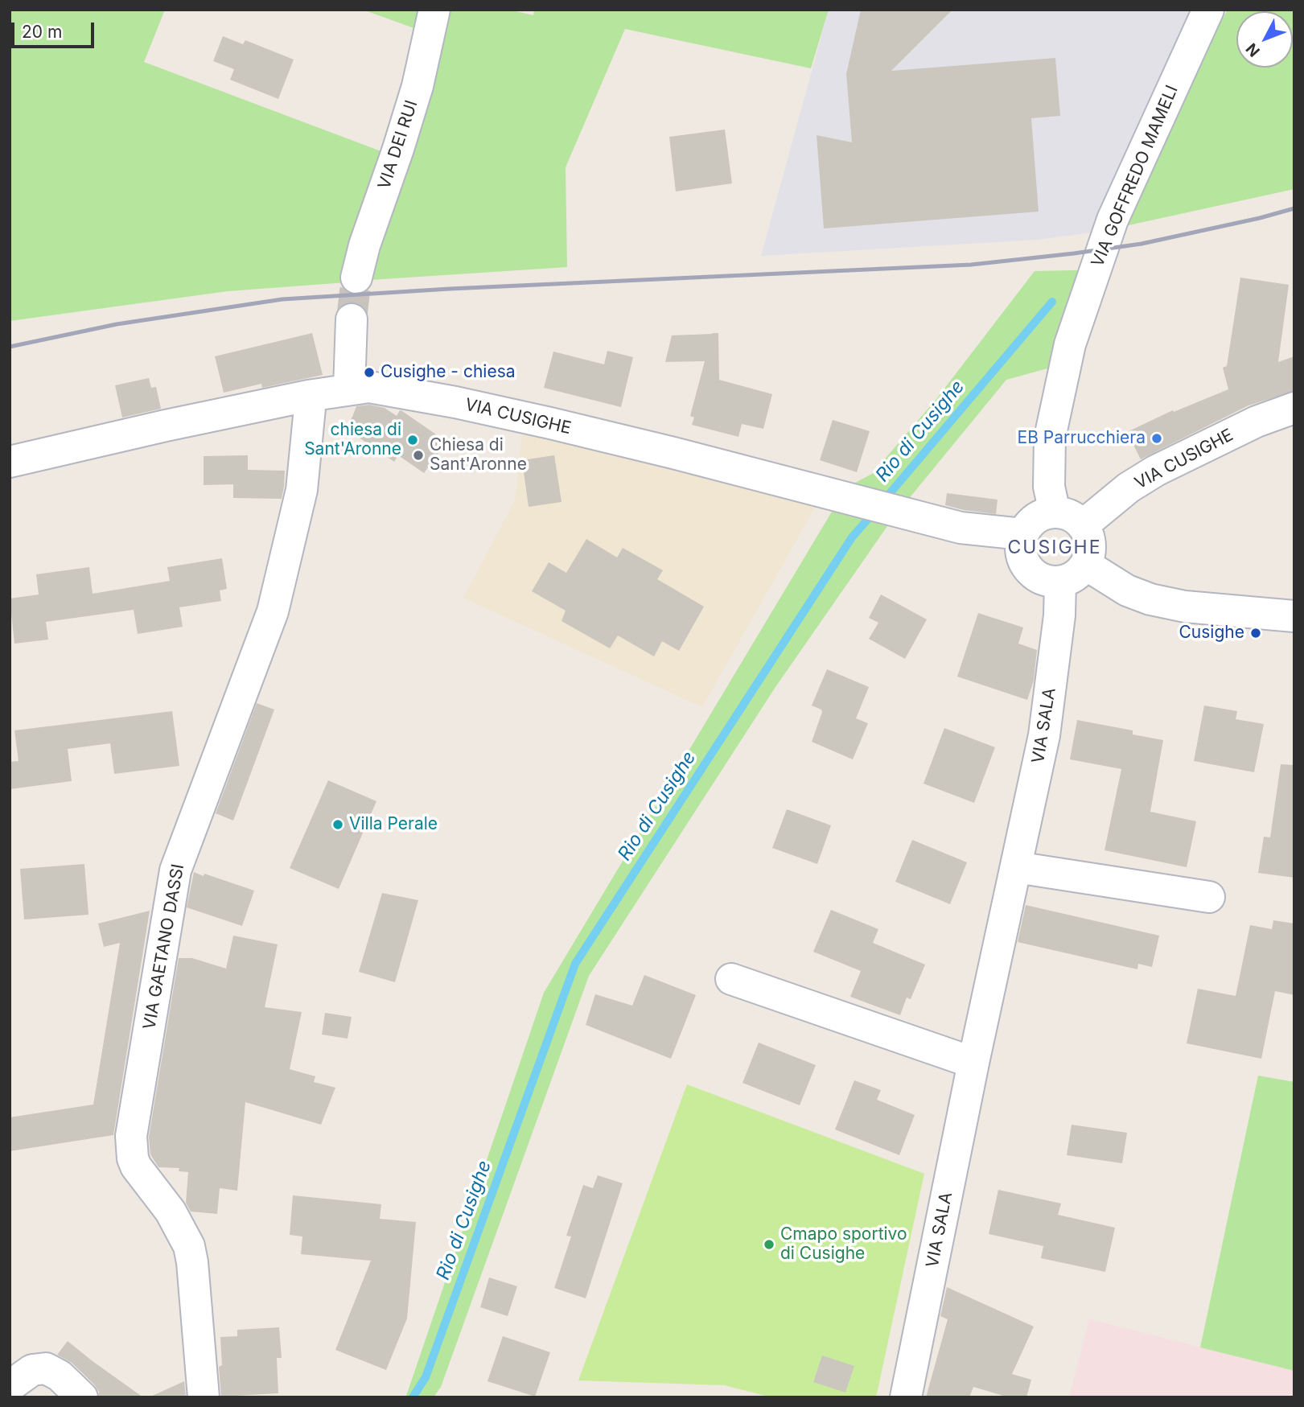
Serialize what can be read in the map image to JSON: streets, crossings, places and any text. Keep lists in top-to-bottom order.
{
  "streets": {
    "street": [
      "VIA DEI RUI",
      "VIA GOFFREDO MAMELI",
      "VIA CUSIGHE",
      "VIA SALA",
      "VIA GAETANO DASSI"
    ]
  },
  "crossings": [
    ["VIA GOFFREDO MAMELI", "VIA CUSIGHE"],
    ["VIA GOFFREDO MAMELI", "VIA SALA"],
    ["VIA CUSIGHE", "VIA SALA"],
    ["VIA CUSIGHE", "VIA GAETANO DASSI"]
  ],
  "districts": ["CUSIGHE"],
  "water": ["Rio di Cusighe"],
  "places": [
    "Cusighe - chiesa",
    "EB Parrucchiera",
    "chiesa di Sant'Aronne",
    "Chiesa di Sant'Aronne",
    "Cusighe",
    "Villa Perale",
    "Cmapo sportivo di Cusighe"
  ],
  "scale_bar": "20 m",
  "north": "bottom left"
}
